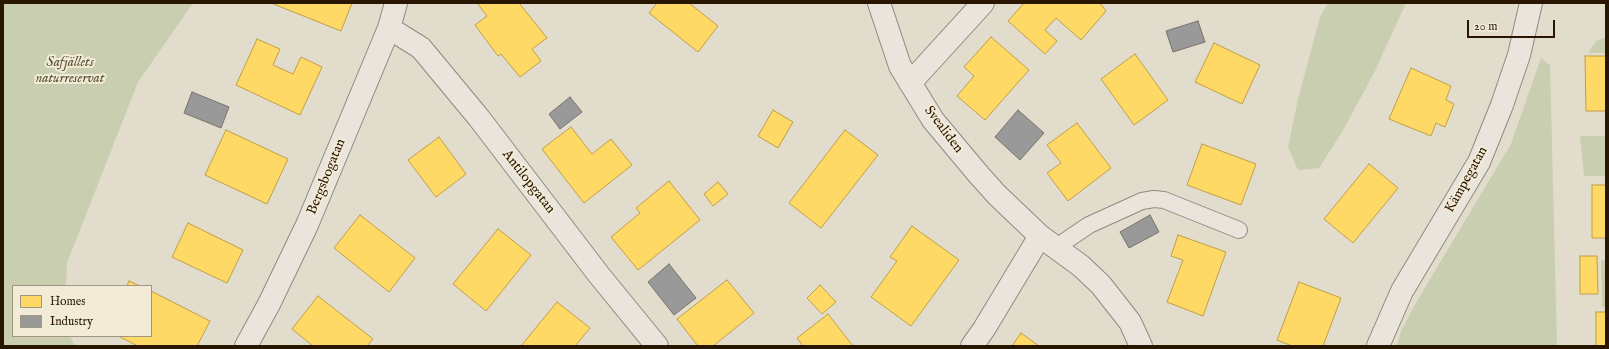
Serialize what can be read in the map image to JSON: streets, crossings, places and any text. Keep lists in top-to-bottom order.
{
  "streets": {
    "street": [
      "Svealiden",
      "Bergsbogatan",
      "Kämpegatan",
      "Antilopgatan"
    ]
  },
  "crossings": [
    ["Bergsbogatan", "Antilopgatan"]
  ],
  "parks": ["Safjällets naturreservat"],
  "legend": ["Homes", "Industry"],
  "scale_bar": "20 m"
}
